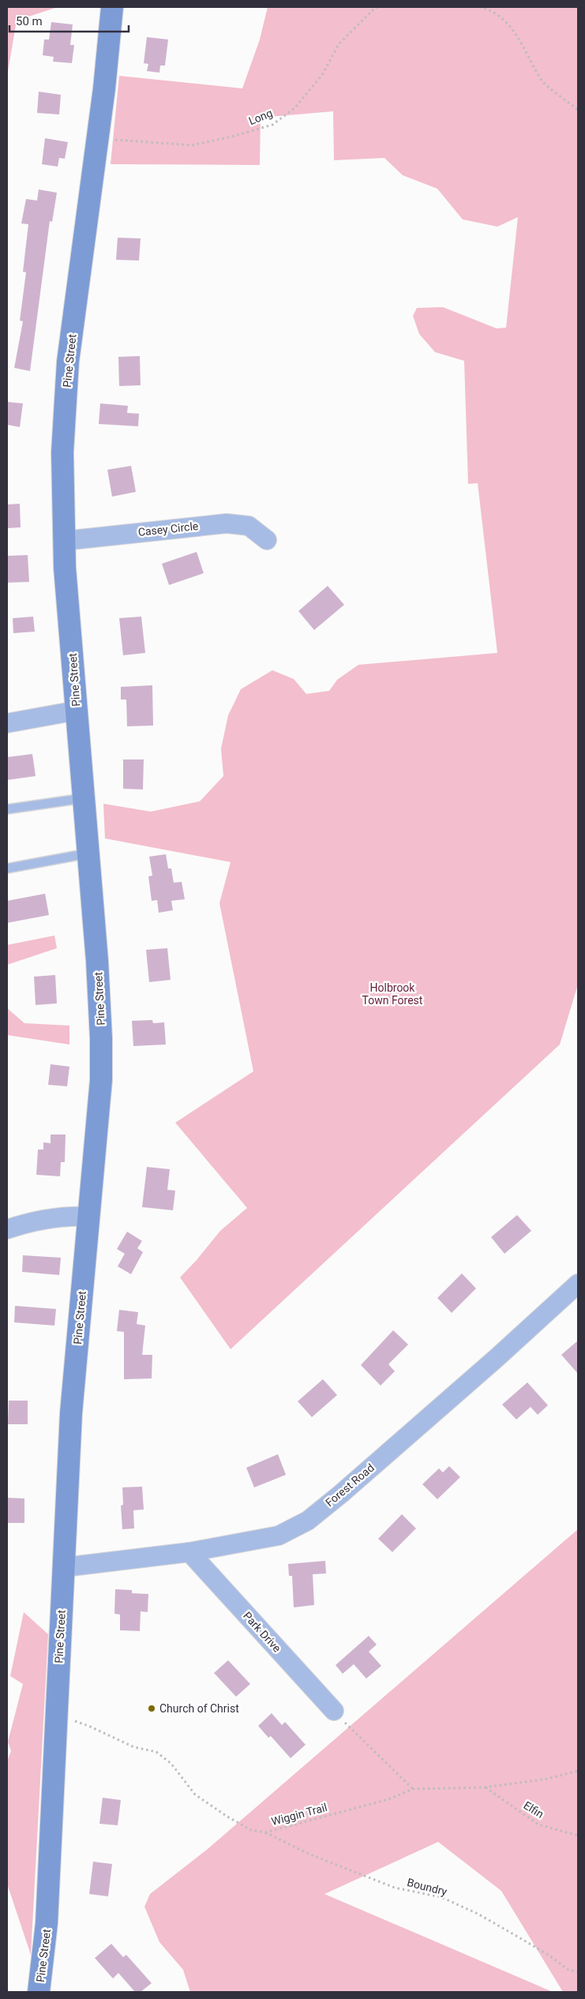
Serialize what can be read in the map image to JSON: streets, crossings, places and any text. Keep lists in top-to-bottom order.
{
  "streets": {
    "main road": ["Pine Street"],
    "street": ["Casey Circle", "Forest Road", "Park Drive"],
    "path": [
      "Long",
      "Elfin",
      "Wiggin Trail",
      "Boundry"
    ]
  },
  "crossings": [
    ["Long", "Pine Street"],
    ["Pine Street", "Casey Circle"],
    ["Pine Street", "Forest Road"],
    ["Pine Street", "Wiggin Trail"],
    ["Forest Road", "Park Drive"],
    ["Elfin", "Wiggin Trail"],
    ["Wiggin Trail", "Boundry"]
  ],
  "parks": ["Holbrook Town Forest"],
  "places": ["Church of Christ"],
  "scale_bar": "50 m"
}
